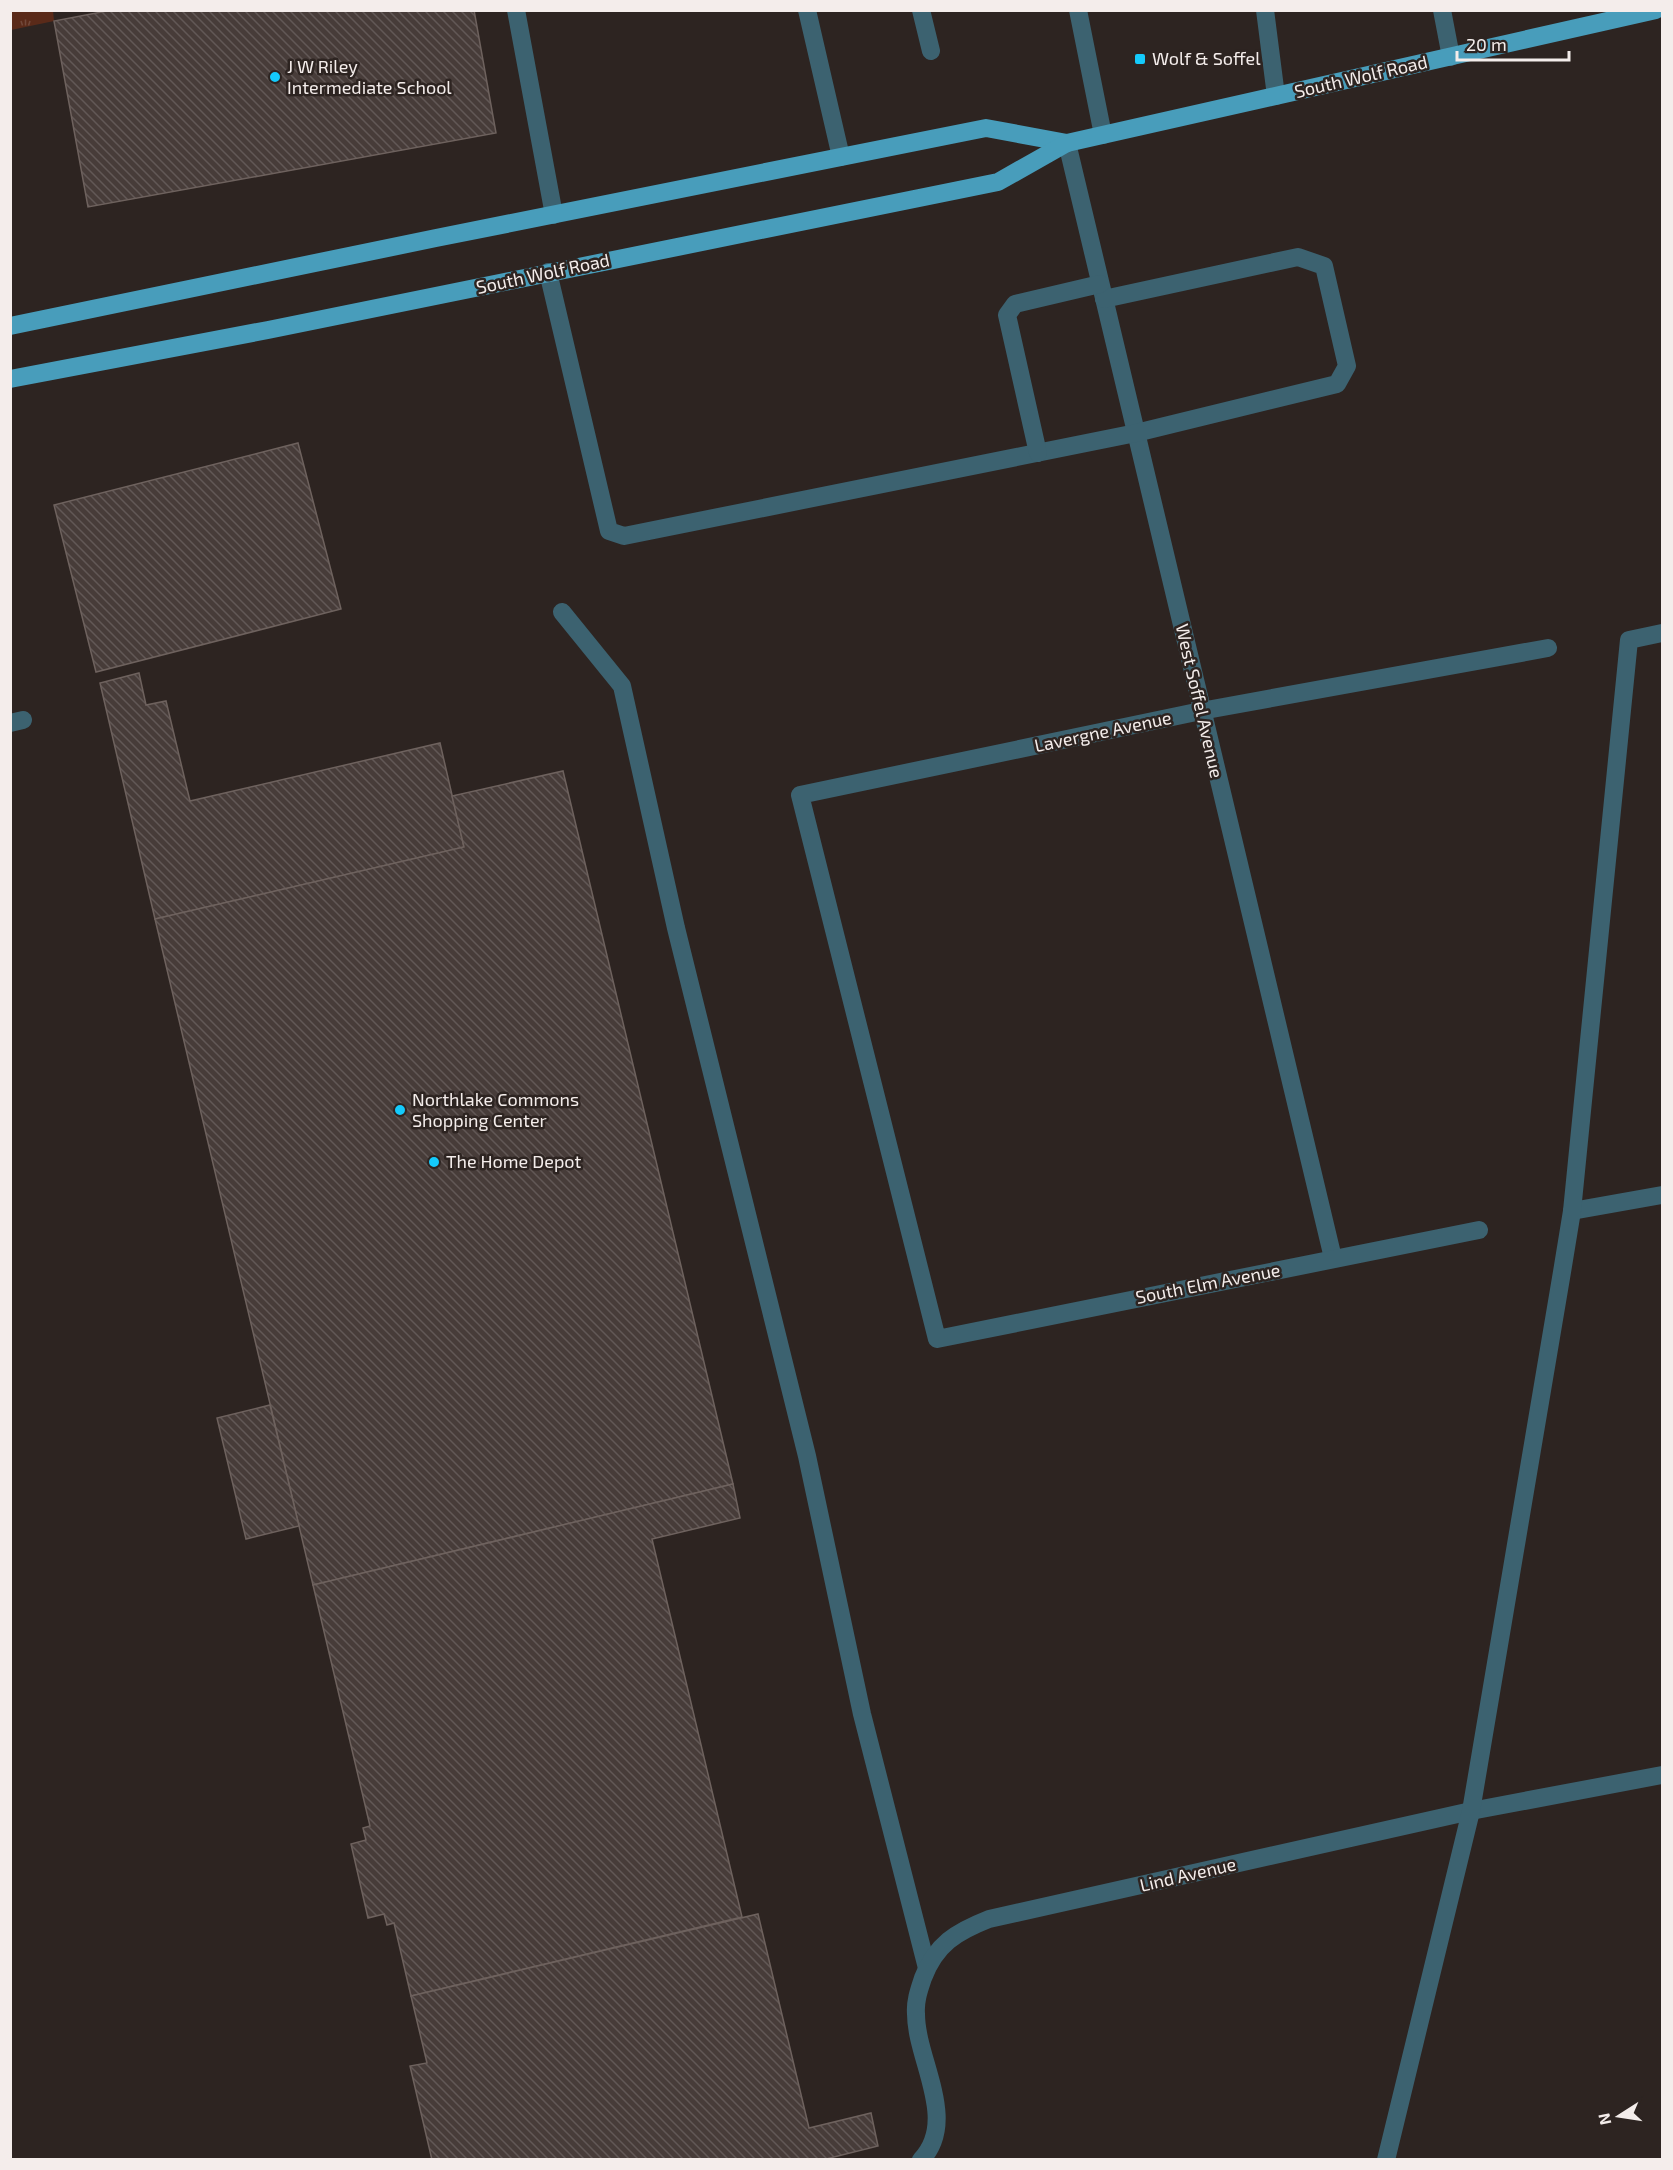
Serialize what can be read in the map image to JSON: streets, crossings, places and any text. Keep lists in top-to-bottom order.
{
  "streets": {
    "main road": ["South Wolf Road"],
    "street": [
      "West Soffel Avenue",
      "Lavergne Avenue",
      "South Elm Avenue",
      "Lind Avenue"
    ]
  },
  "crossings": [
    ["South Wolf Road", "West Soffel Avenue"],
    ["West Soffel Avenue", "Lavergne Avenue"],
    ["West Soffel Avenue", "South Elm Avenue"],
    ["Lavergne Avenue", "South Elm Avenue"]
  ],
  "places": {
    "transit": ["Wolf & Soffel"],
    "other": ["J W Riley Intermediate School", "Northlake Commons Shopping Center", "The Home Depot"]
  },
  "scale_bar": "20 m",
  "north": "left"
}
